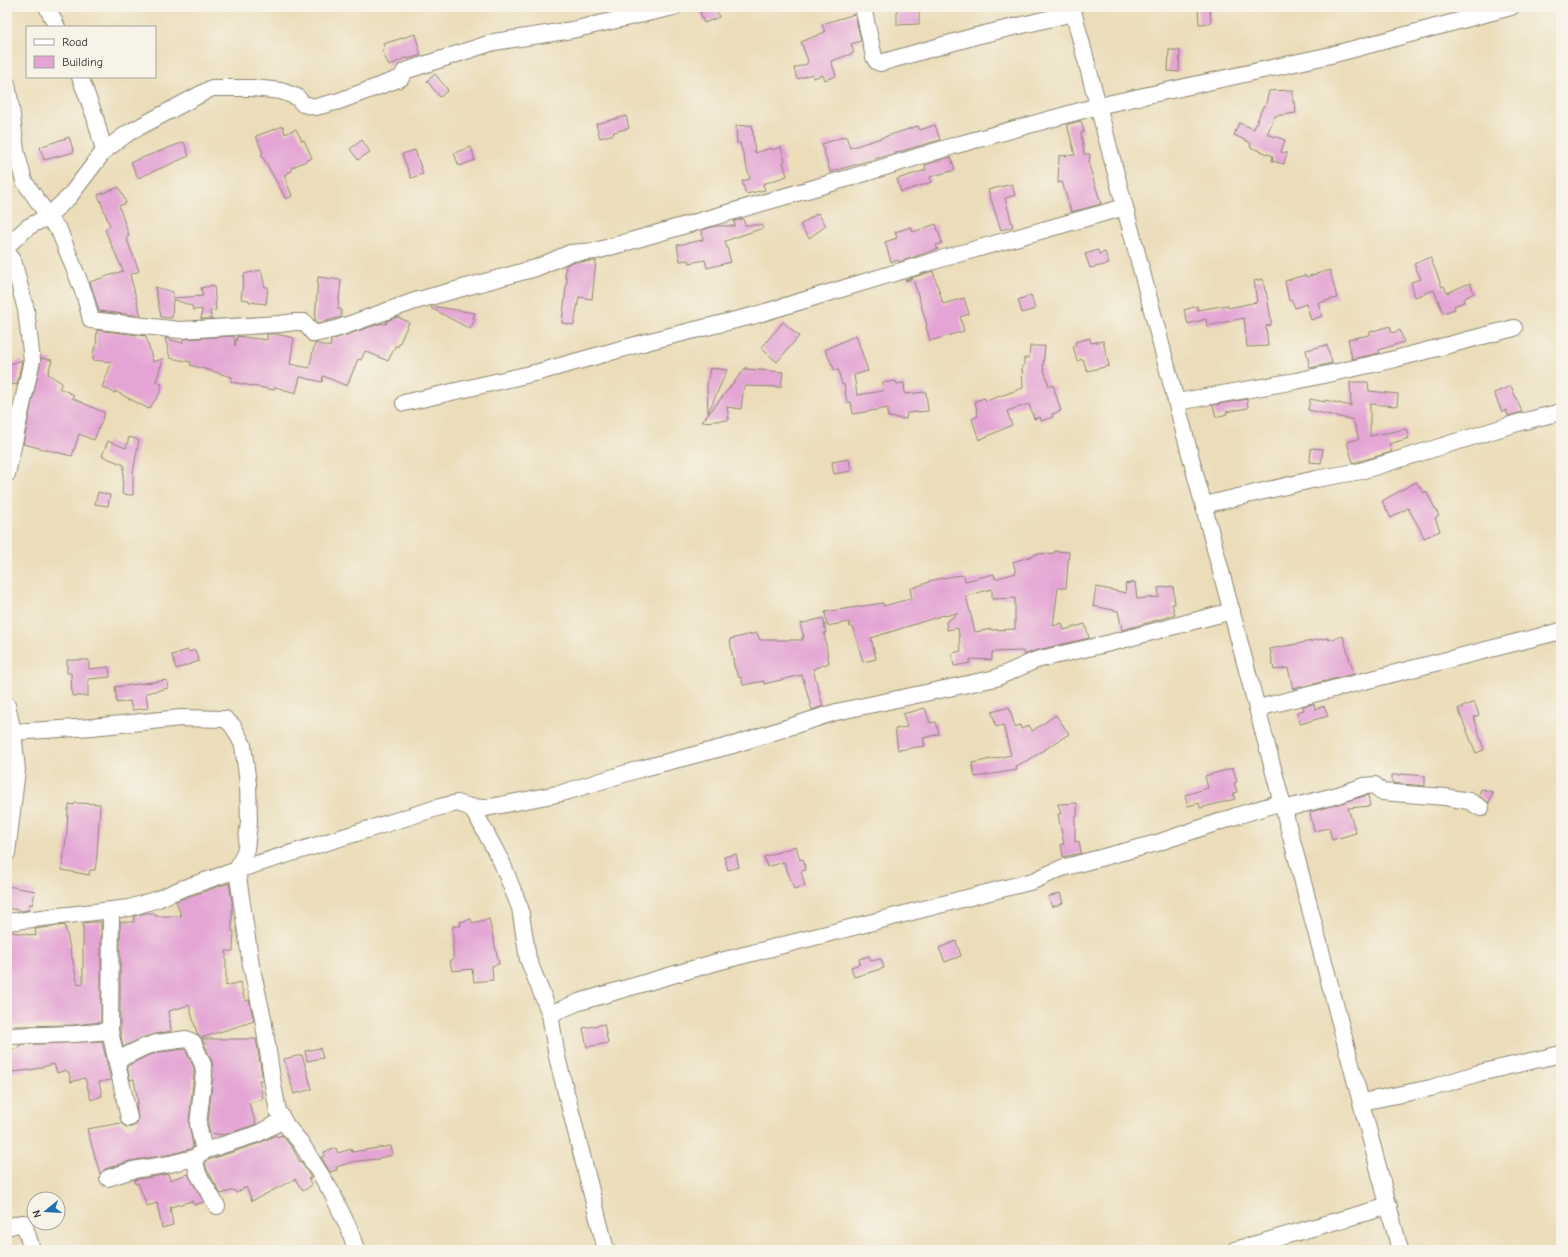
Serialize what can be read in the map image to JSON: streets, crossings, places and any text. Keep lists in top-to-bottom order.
{
  "legend": ["Road", "Building"],
  "north": "left"
}
